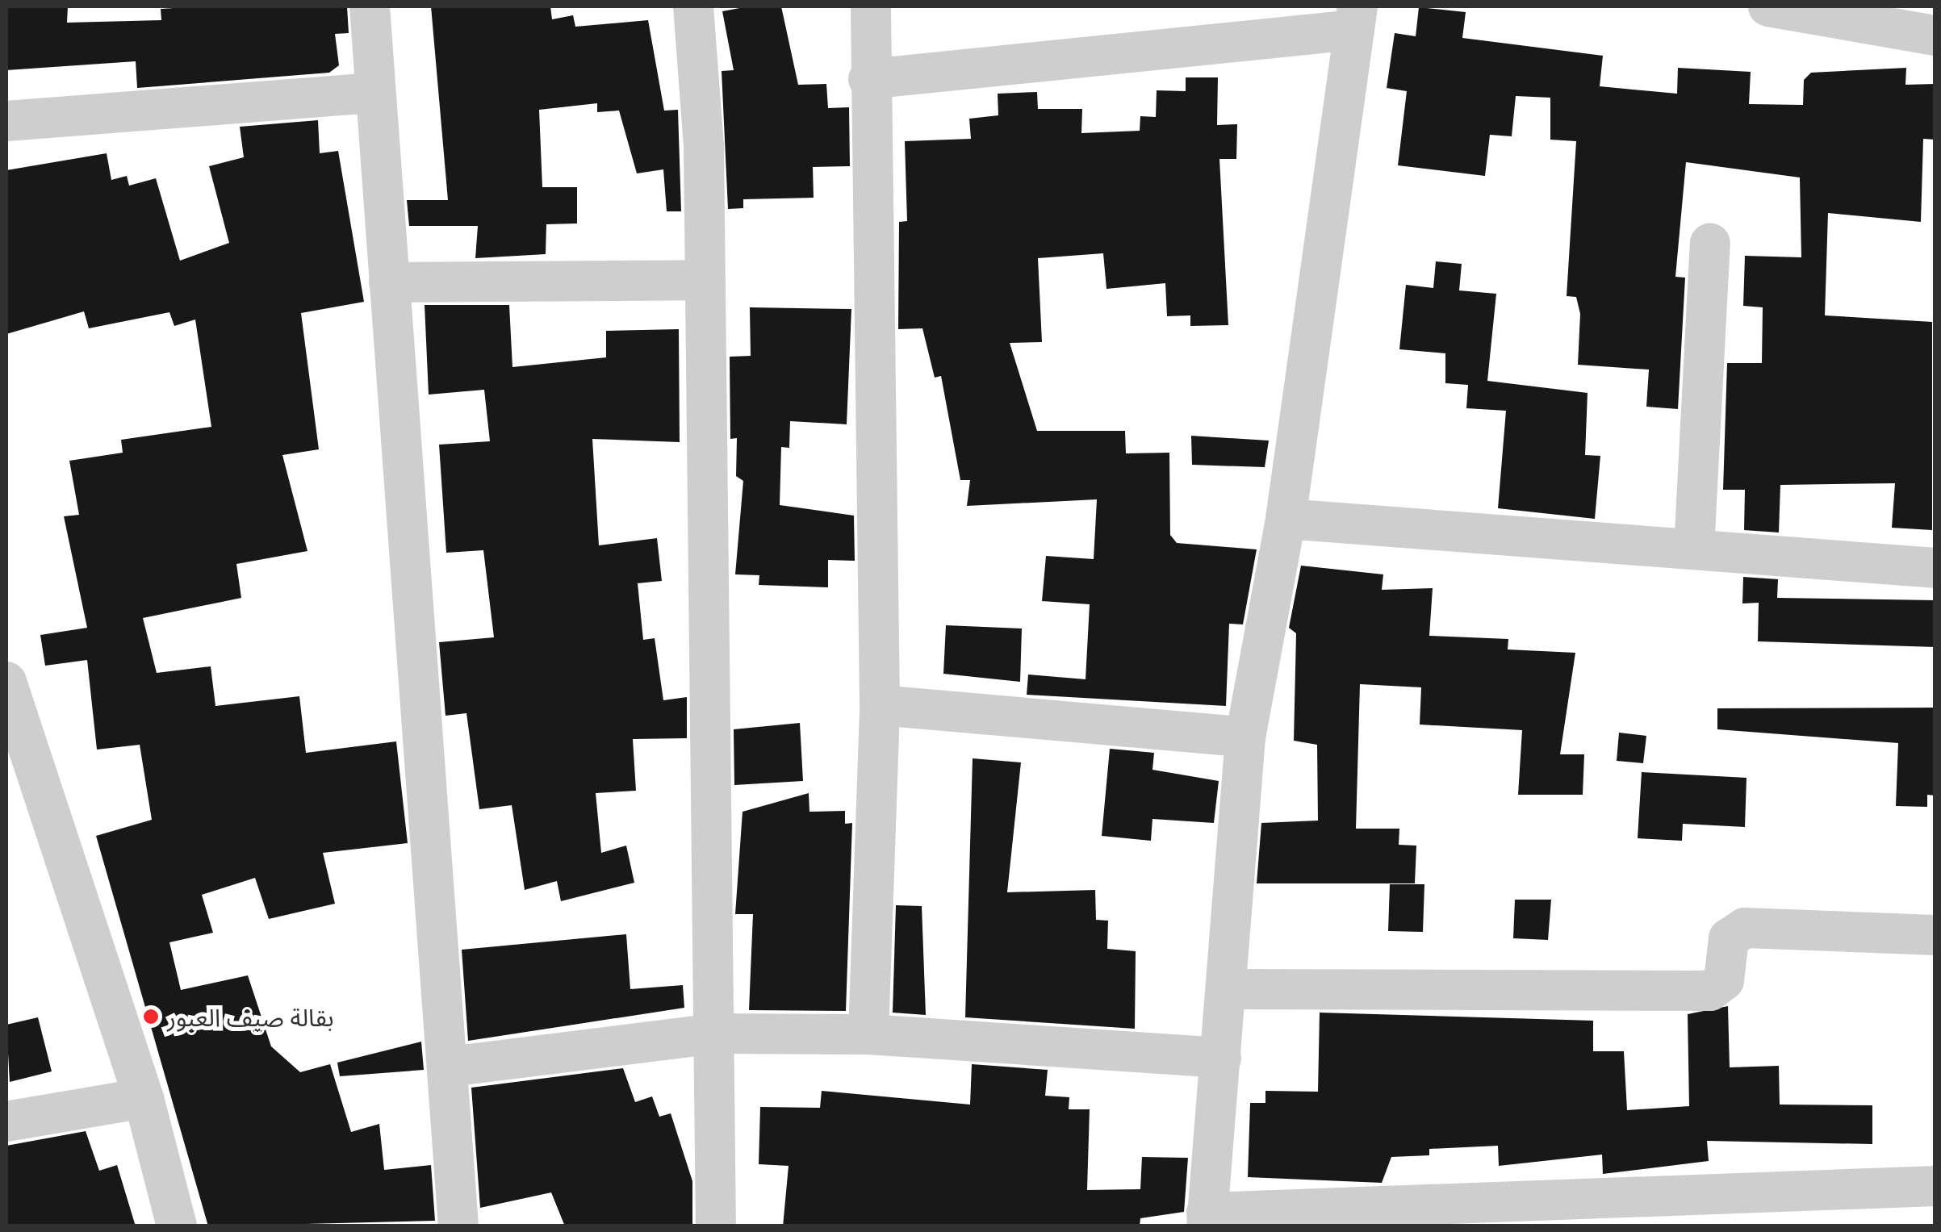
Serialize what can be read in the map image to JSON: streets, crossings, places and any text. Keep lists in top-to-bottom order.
{
  "places": ["بقالة صيف العبور"]
}
